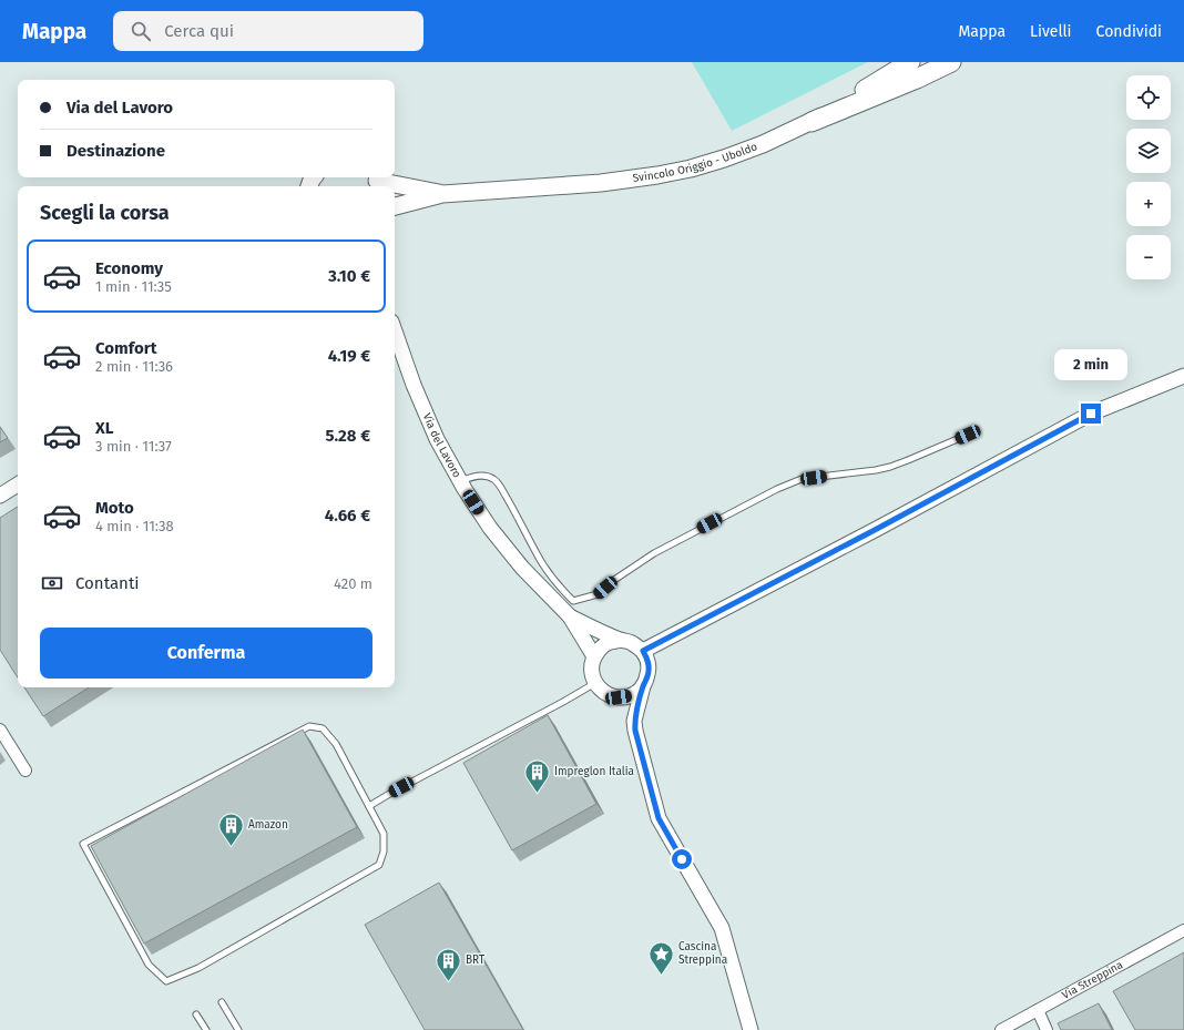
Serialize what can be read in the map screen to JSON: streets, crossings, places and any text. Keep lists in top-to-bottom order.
{
  "streets": {
    "main road": ["Svincolo Origgio - Uboldo"],
    "street": ["Via del Lavoro", "Via Streppina"]
  },
  "places": {
    "building": ["Impreglon Italia", "Amazon", "BRT"],
    "place": ["Cascina Streppina"]
  },
  "page": {
    "header": "Mappa",
    "search": "Cerca qui",
    "nav": ["Mappa", "Livelli", "Condividi"],
    "map_buttons": ["+", "−"],
    "banner": ["Via del Lavoro", "Destinazione"],
    "heading": "Scegli la corsa",
    "list": [
      {
        "name": "Economy",
        "note": "1 min · 11:35",
        "value": "3.10 €"
      },
      {
        "name": "Comfort",
        "note": "2 min · 11:36",
        "value": "4.19 €"
      },
      {
        "name": "XL",
        "note": "3 min · 11:37",
        "value": "5.28 €"
      },
      {
        "name": "Moto",
        "note": "4 min · 11:38",
        "value": "4.66 €"
      }
    ],
    "bubble": "2 min",
    "pay": ["Contanti", "420 m"],
    "buttons": "Conferma"
  }
}
